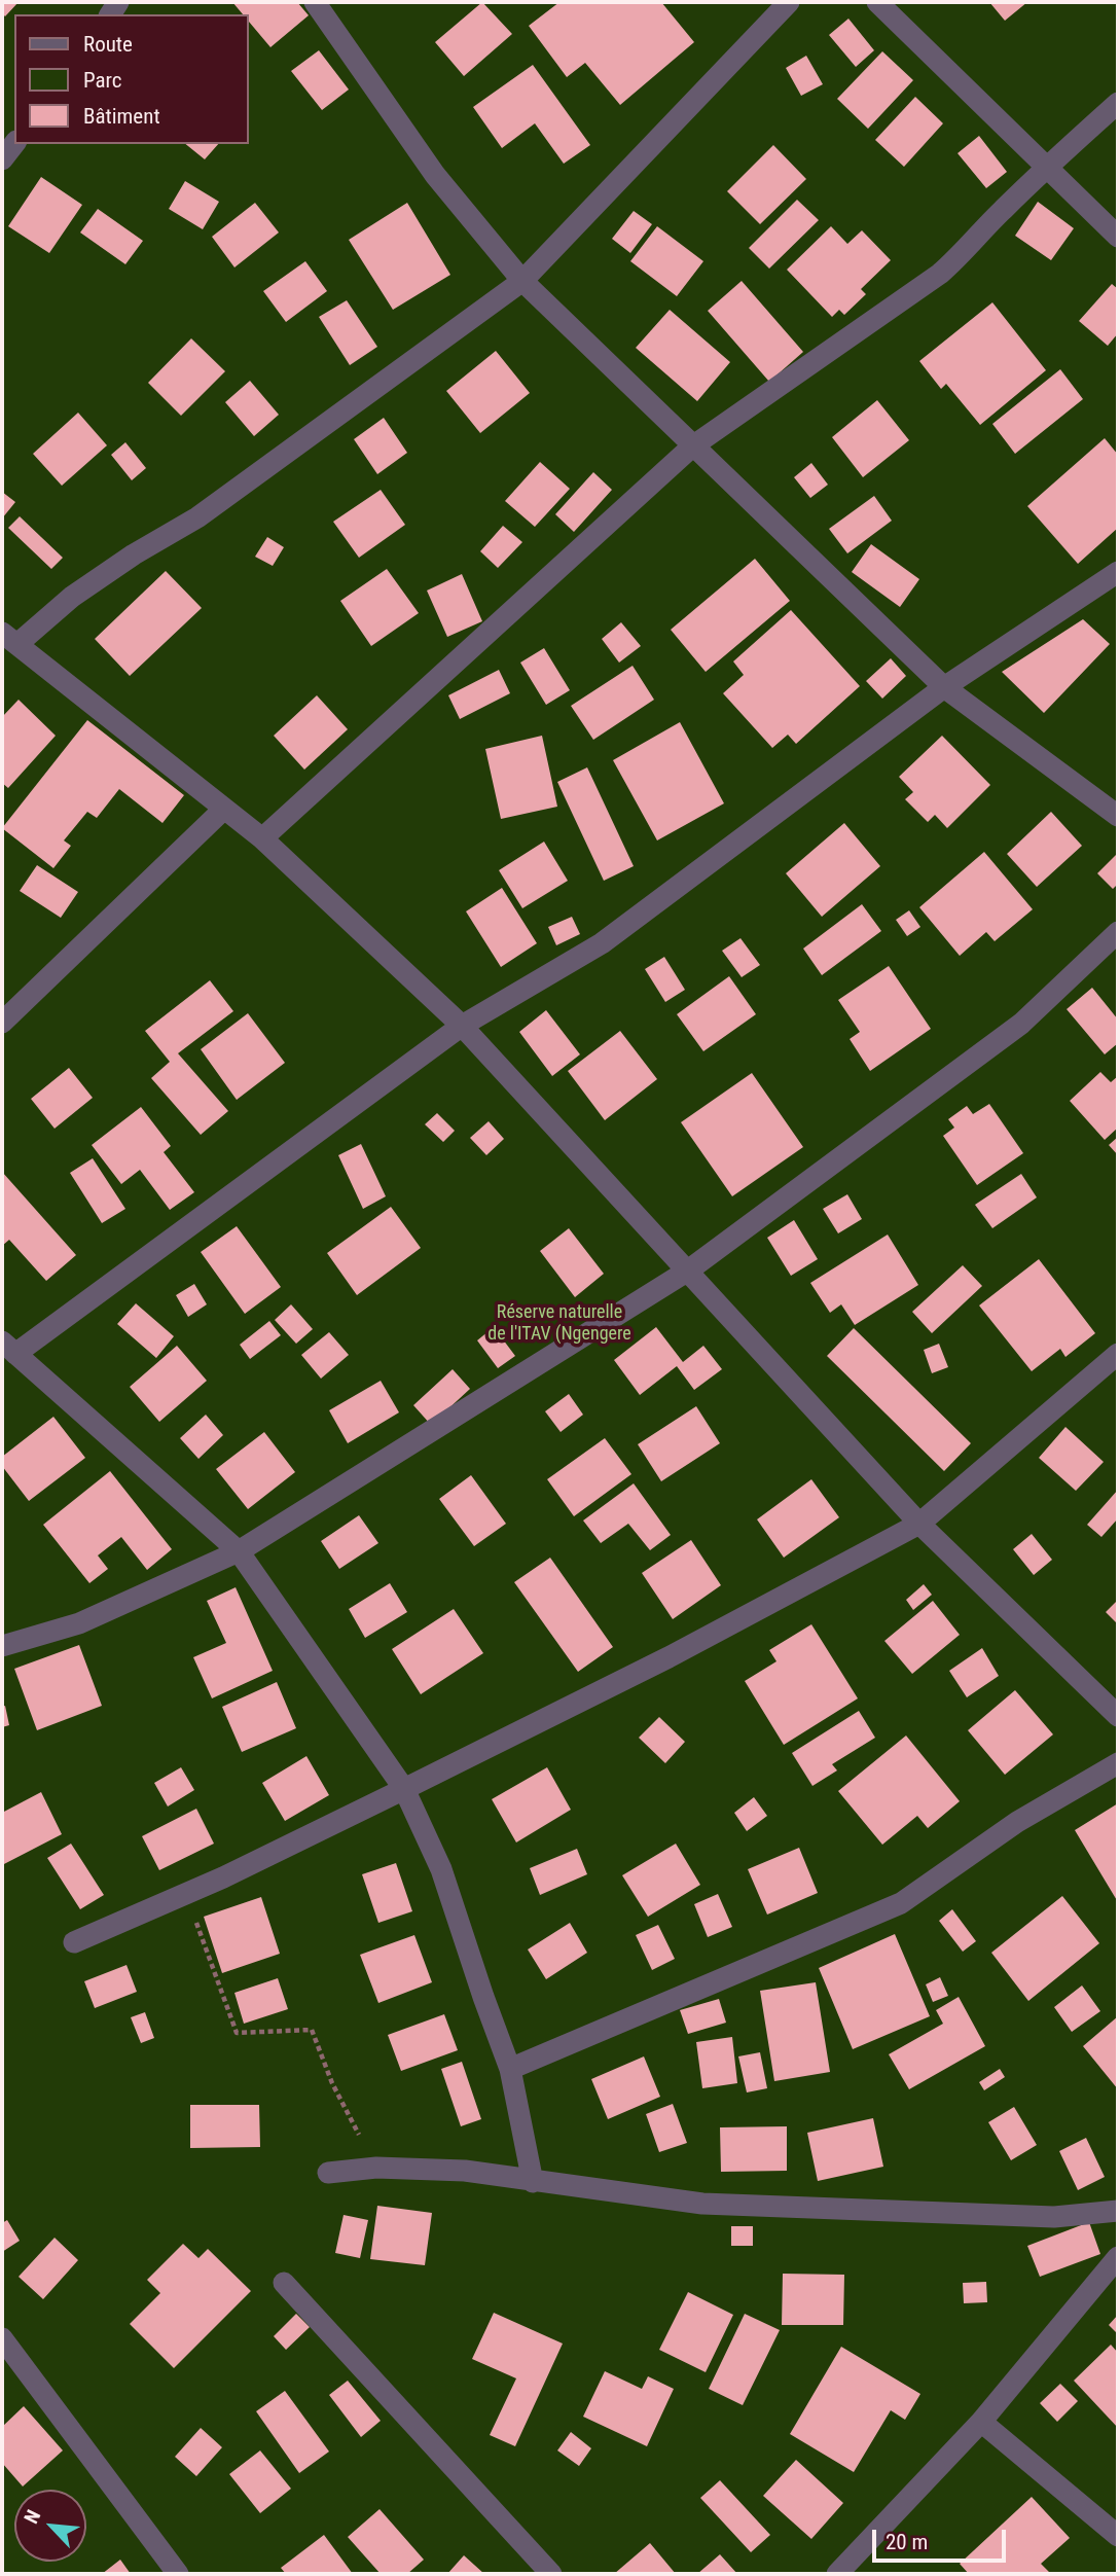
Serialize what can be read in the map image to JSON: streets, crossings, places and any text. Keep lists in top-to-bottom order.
{
  "parks": ["Réserve naturelle de l'ITAV (Ngengere"],
  "legend": ["Route", "Parc", "Bâtiment"],
  "scale_bar": "20 m",
  "north": "top left"
}
